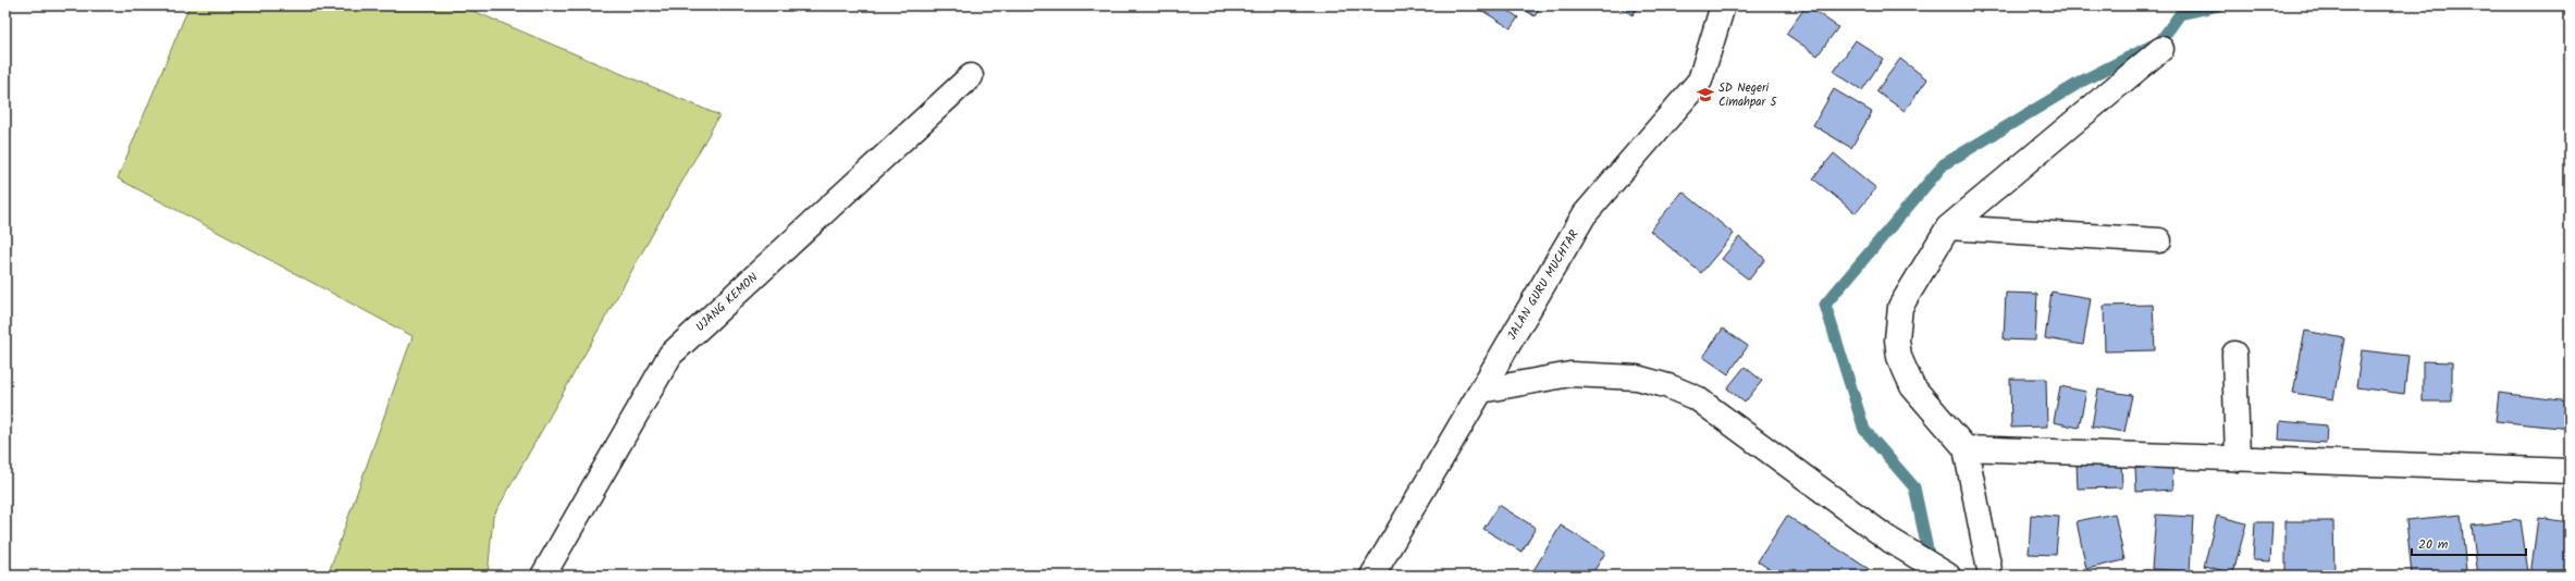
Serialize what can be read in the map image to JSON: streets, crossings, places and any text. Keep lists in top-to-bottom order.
{
  "streets": {
    "street": ["JALAN GURU MUCHTAR", "UJANG KEMON"]
  },
  "places": {
    "school or university": ["SD Negeri Cimahpar 5"]
  },
  "scale_bar": "20 m"
}
